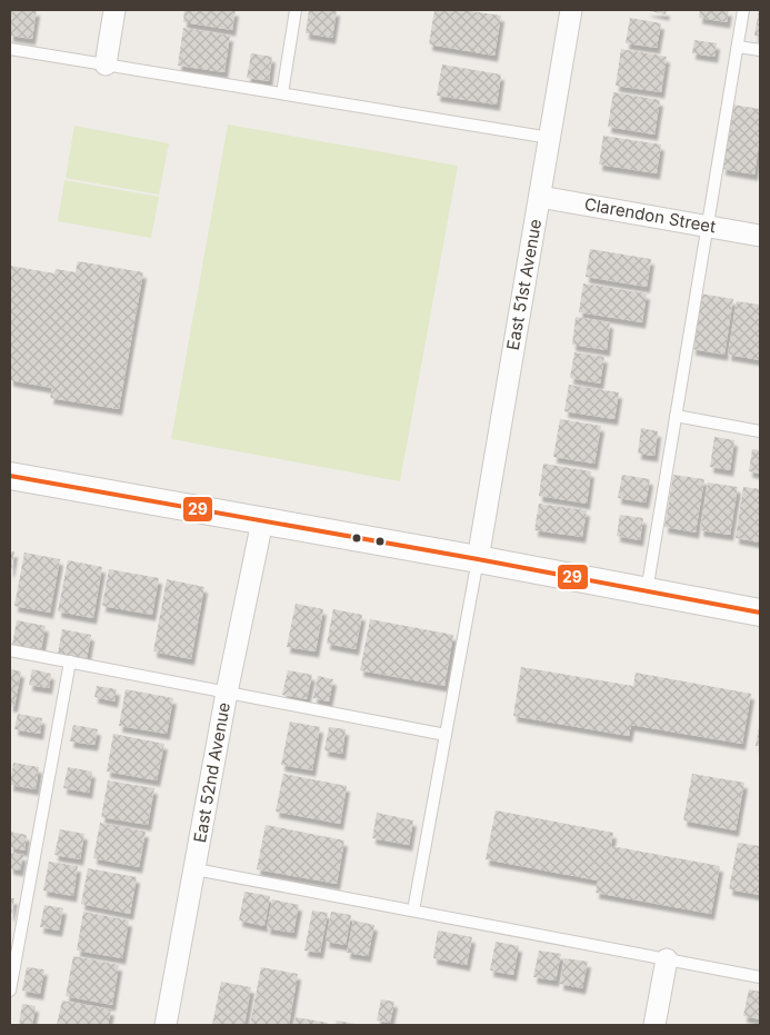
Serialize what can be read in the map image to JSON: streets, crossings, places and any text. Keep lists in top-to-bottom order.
{
  "streets": {
    "street": ["Clarendon Street", "East 51st Avenue", "East 52nd Avenue"]
  },
  "crossings": [
    ["Clarendon Street", "East 51st Avenue"]
  ],
  "lines": ["transit line 29"]
}
